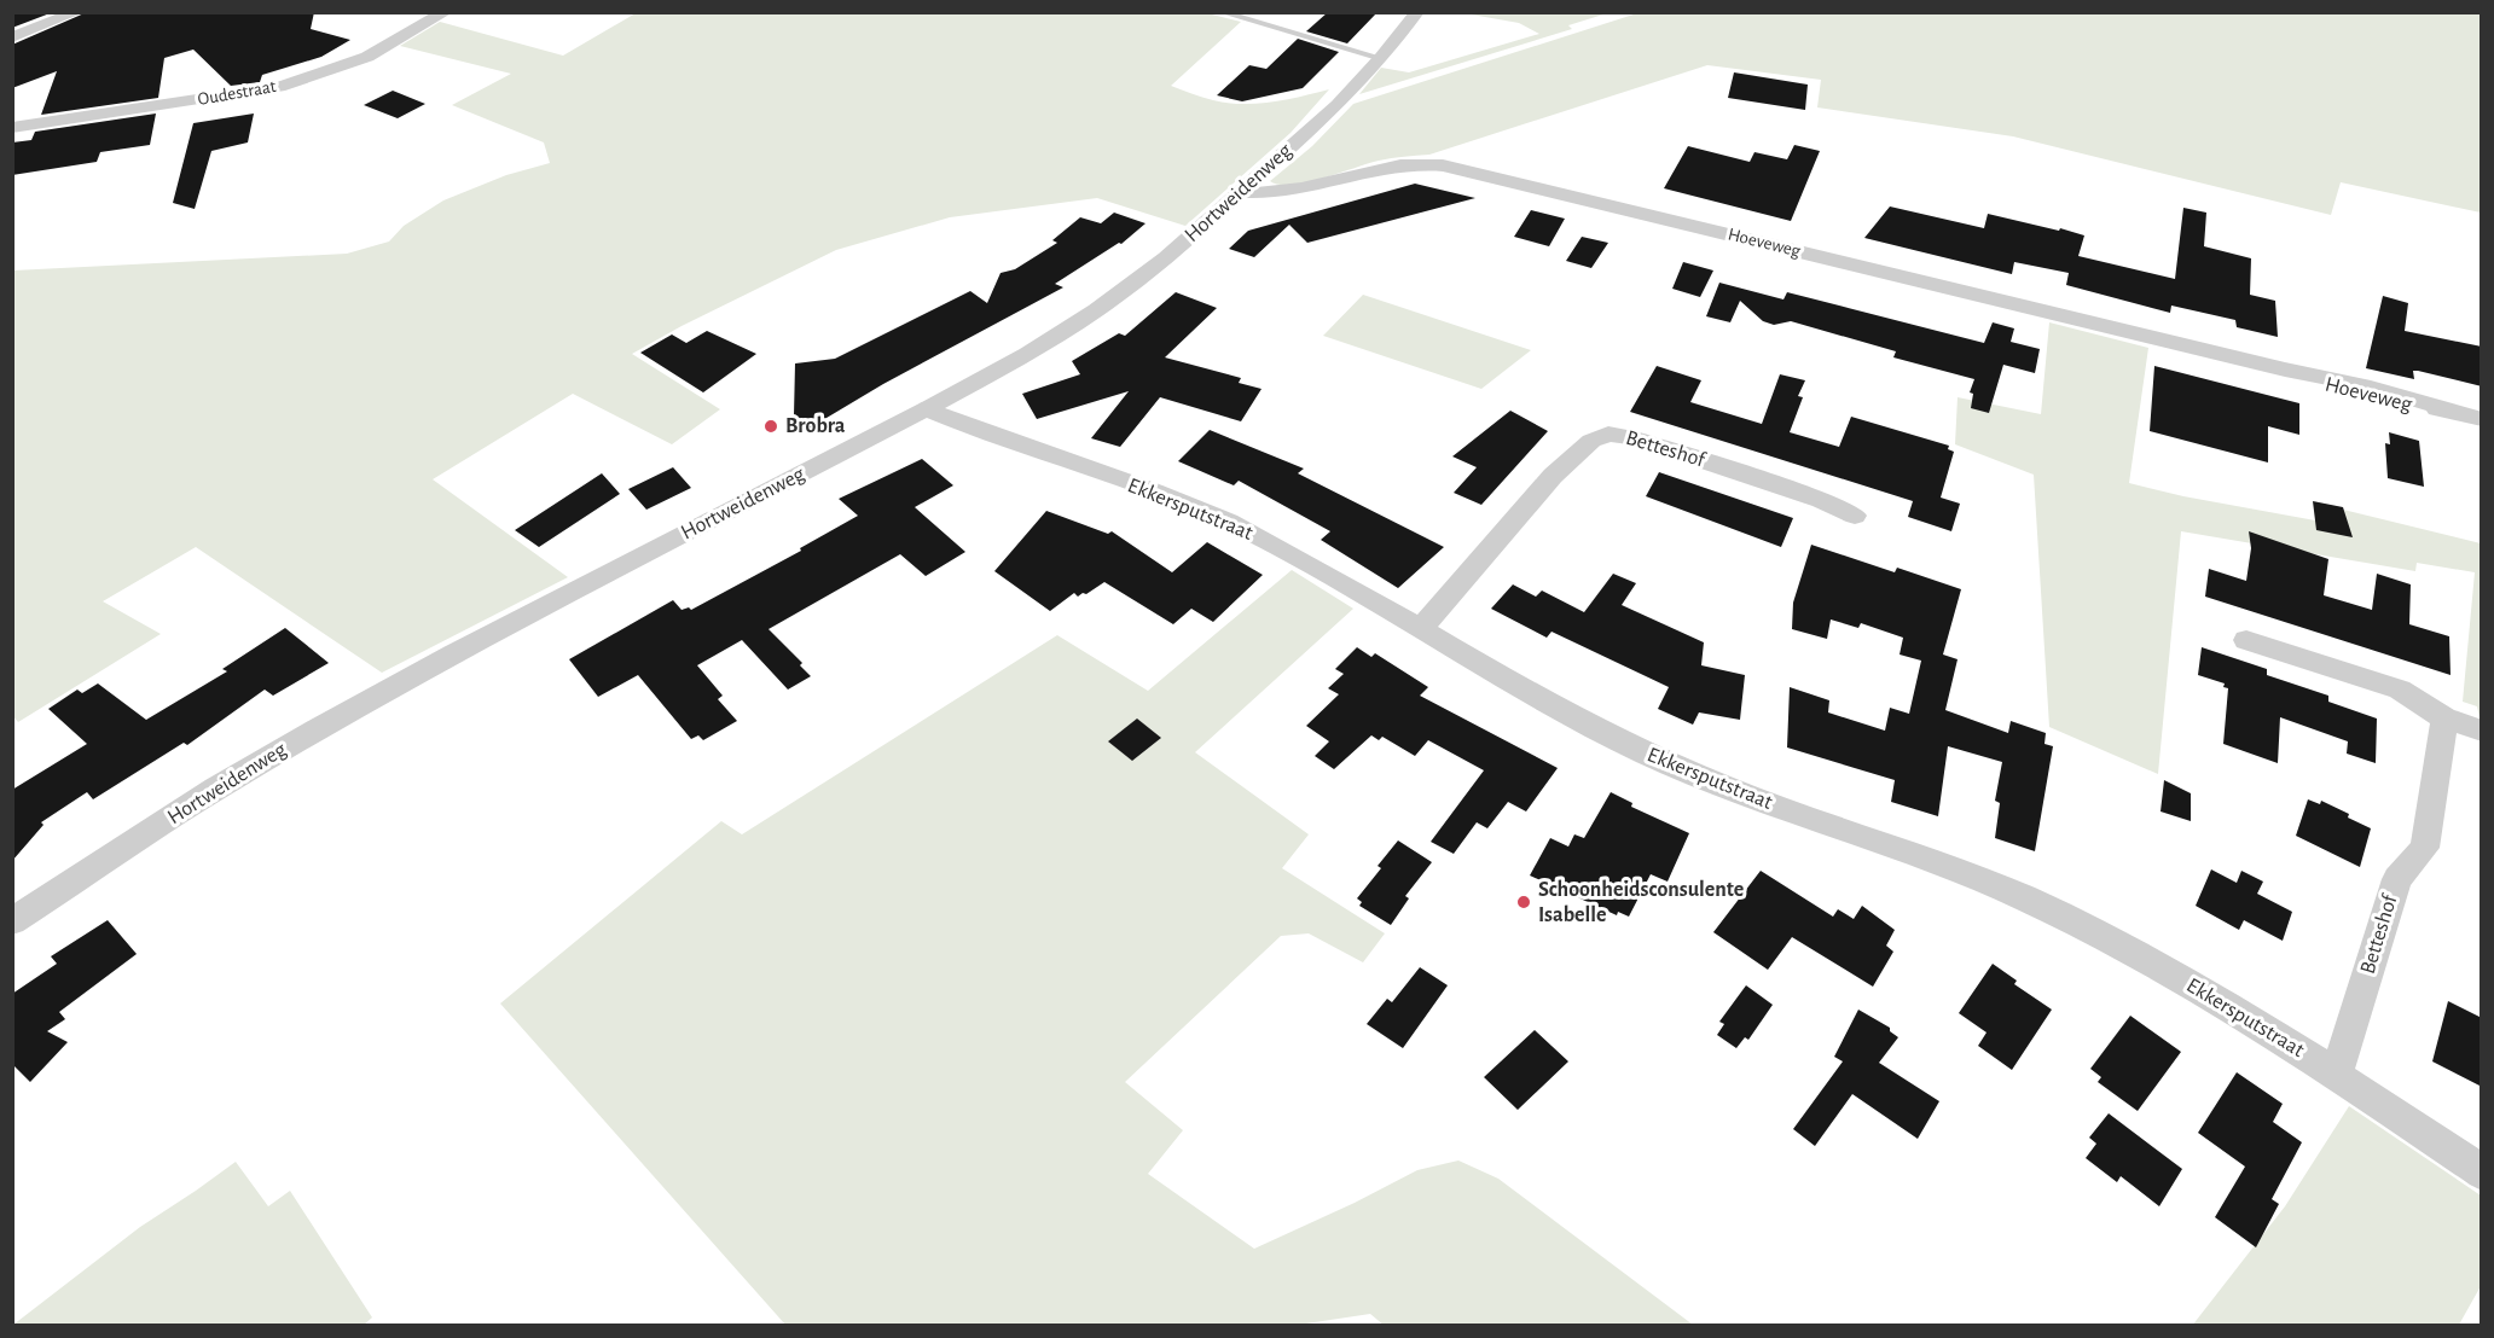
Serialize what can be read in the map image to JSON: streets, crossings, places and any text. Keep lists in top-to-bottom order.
{
  "streets": {
    "street": [
      "Oudestraat",
      "Hortweidenweg",
      "Hoeveweg",
      "Betteshof",
      "Ekkersputstraat"
    ]
  },
  "crossings": [
    ["Hortweidenweg", "Hoeveweg"],
    ["Hortweidenweg", "Ekkersputstraat"],
    ["Betteshof", "Ekkersputstraat"]
  ],
  "places": ["Brobra", "Schoonheidsconsulente Isabelle"]
}
